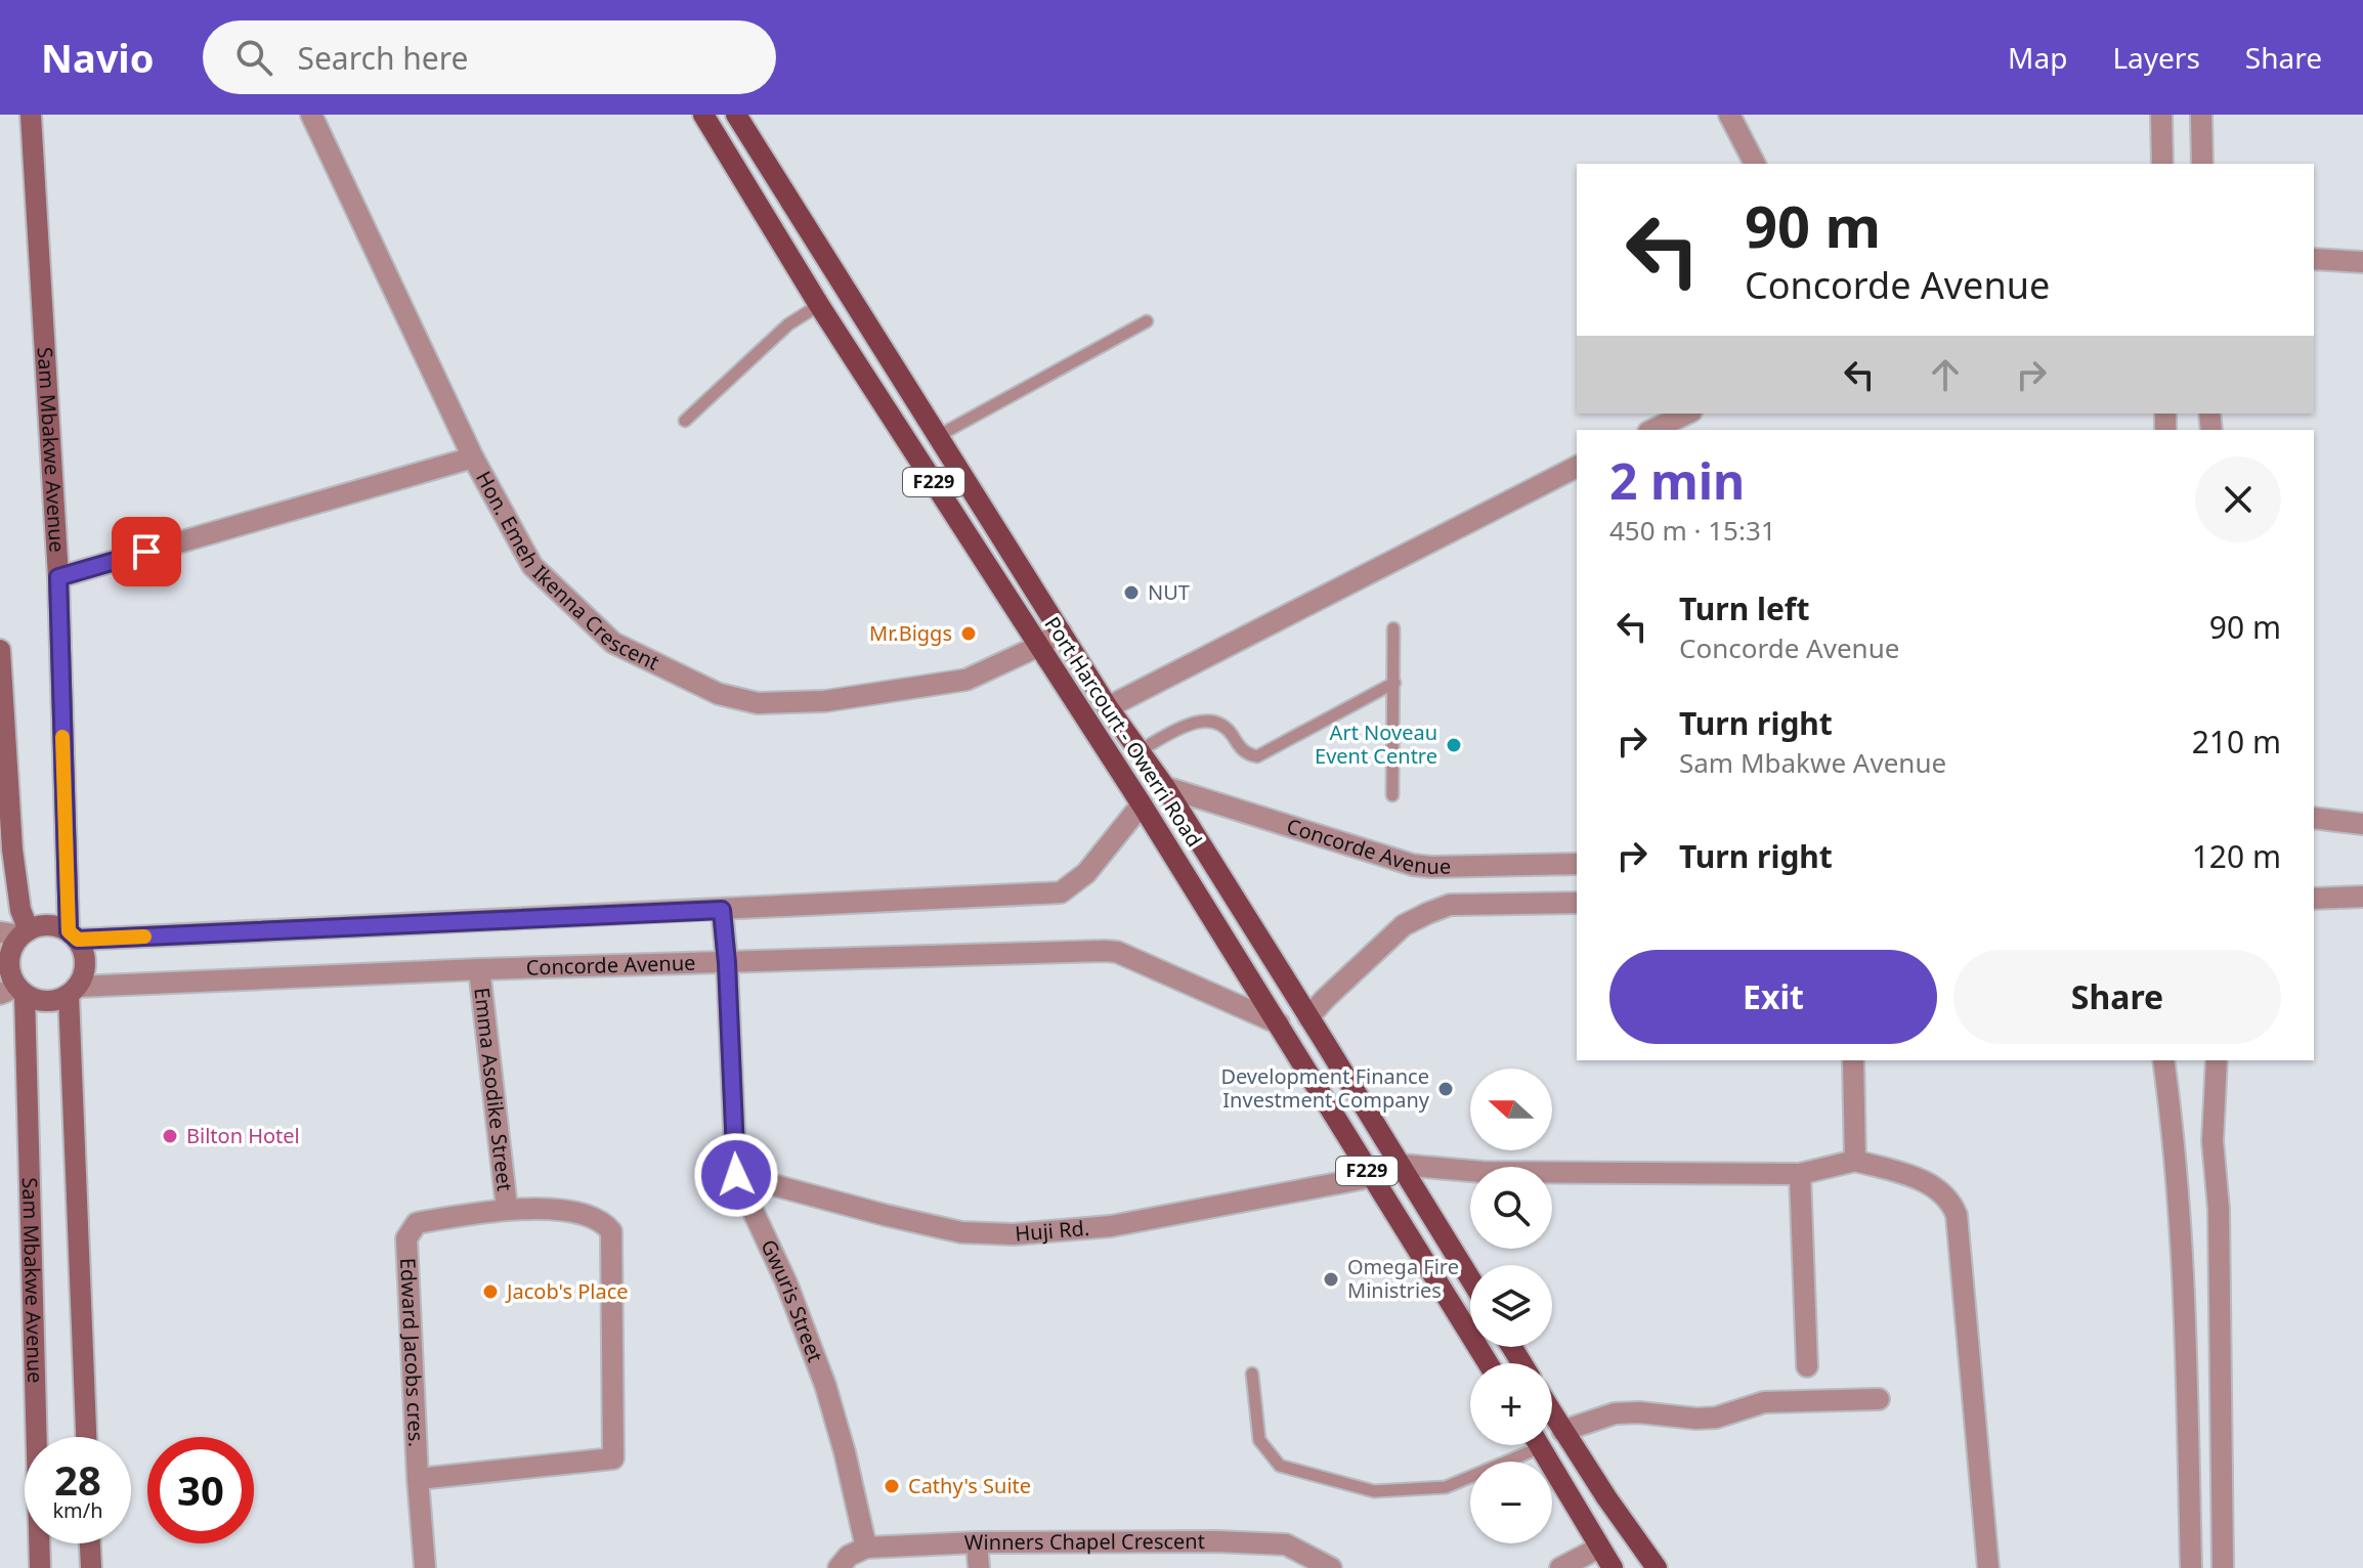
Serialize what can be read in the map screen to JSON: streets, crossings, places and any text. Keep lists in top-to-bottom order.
{
  "streets": {
    "main road": ["Sam Mbakwe Avenue", "F229", "Port Harcourt - Owerri Road"],
    "street": [
      "Hon. Emeh Ikenna Crescent",
      "Concorde Avenue",
      "Emma Asodike Street",
      "Huji Rd.",
      "Gwuris Street",
      "Edward Jacobs cres.",
      "Winners Chapel Crescent"
    ]
  },
  "crossings": [
    ["Sam Mbakwe Avenue", "Concorde Avenue"],
    ["Hon. Emeh Ikenna Crescent", "Port Harcourt - Owerri Road"],
    ["Port Harcourt - Owerri Road", "Concorde Avenue"],
    ["Port Harcourt - Owerri Road", "Huji Rd."],
    ["Concorde Avenue", "Emma Asodike Street"],
    ["Concorde Avenue", "Gwuris Street"],
    ["Emma Asodike Street", "Edward Jacobs cres."],
    ["Huji Rd.", "Gwuris Street"],
    ["Gwuris Street", "Winners Chapel Crescent"]
  ],
  "places": [
    "NUT",
    "Mr.Biggs",
    "Art Noveau Event Centre",
    "Development Finance Investment Company",
    "Bilton Hotel",
    "Omega Fire Ministries",
    "Jacob's Place",
    "Cathy's Suite"
  ],
  "north": "left",
  "page": {
    "header": "Navio",
    "search": "Search here",
    "nav": ["Map", "Layers", "Share"],
    "turn": ["90 m", "Concorde Avenue"],
    "heading": ["2 min", "450 m · 15:31"],
    "list": [
      {
        "name": "Turn left",
        "note": "Concorde Avenue",
        "value": "90 m"
      },
      {
        "name": "Turn right",
        "note": "Sam Mbakwe Avenue",
        "value": "210 m"
      },
      {
        "name": "Turn right",
        "value": "120 m"
      }
    ],
    "buttons": ["Exit", "Share"],
    "map_buttons": ["+", "−"],
    "speed": "28 km/h",
    "limit": "30"
  }
}
